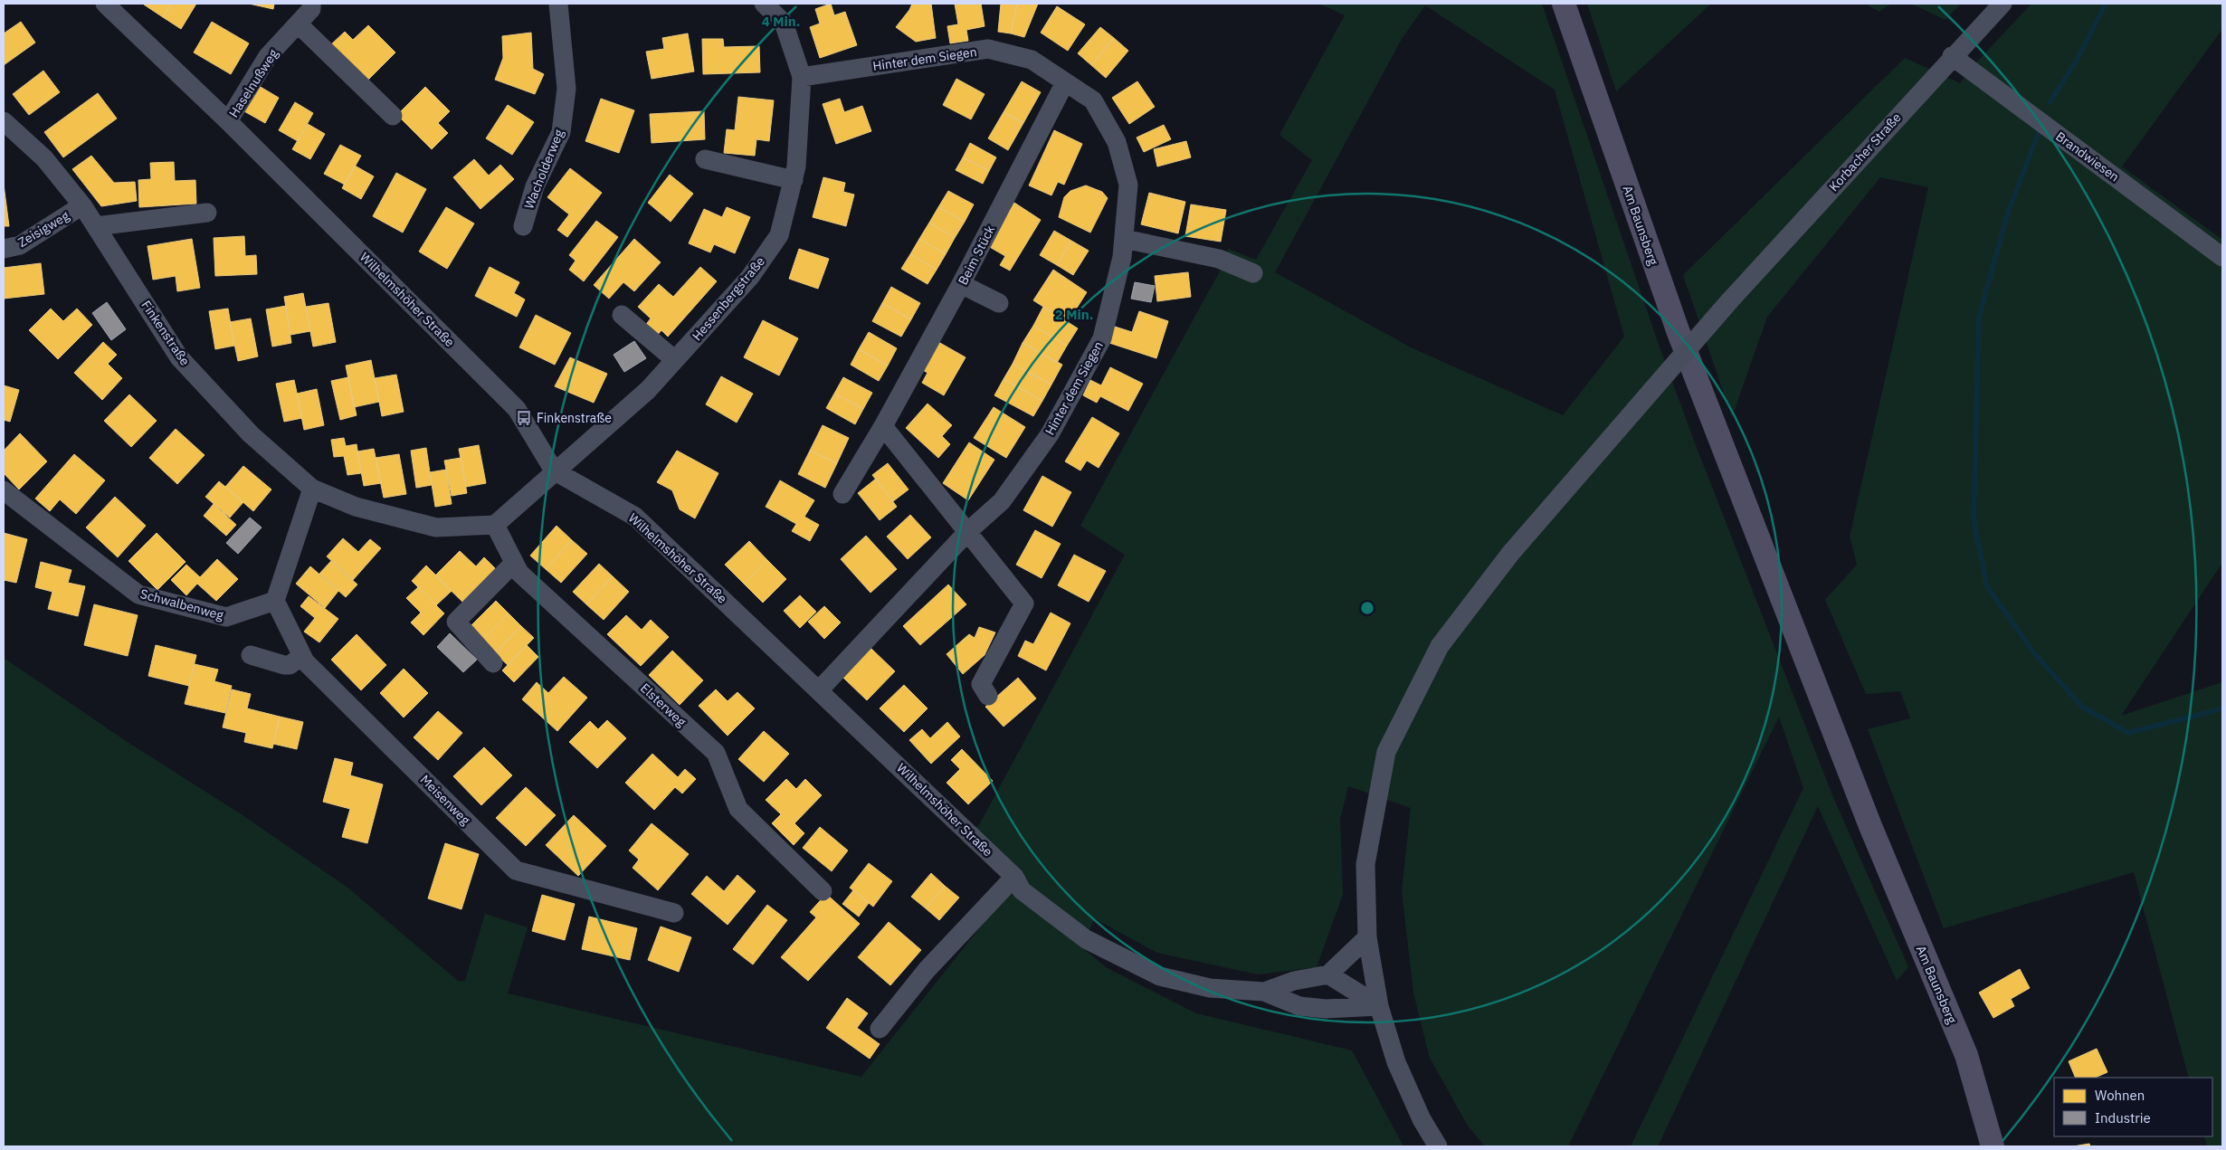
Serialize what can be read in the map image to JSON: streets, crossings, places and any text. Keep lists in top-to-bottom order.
{
  "streets": {
    "main road": ["Am Baunsberg"],
    "street": [
      "Hinter dem Siegen",
      "Haselnußweg",
      "Korbacher Straße",
      "Brandwiesen",
      "Wacholderweg",
      "Zeisigweg",
      "Beim Stück",
      "Hessenbergstraße",
      "Wilhelmshöher Straße",
      "Finkenstraße",
      "Schwalbenweg",
      "Elsterweg",
      "Meisenweg"
    ]
  },
  "crossings": [
    ["Hinter dem Siegen", "Beim Stück"],
    ["Hinter dem Siegen", "Hessenbergstraße"],
    ["Hinter dem Siegen", "Wilhelmshöher Straße"],
    ["Haselnußweg", "Wilhelmshöher Straße"],
    ["Korbacher Straße", "Brandwiesen"],
    ["Korbacher Straße", "Wilhelmshöher Straße"],
    ["Zeisigweg", "Finkenstraße"],
    ["Hessenbergstraße", "Wilhelmshöher Straße"],
    ["Finkenstraße", "Elsterweg"],
    ["Schwalbenweg", "Meisenweg"]
  ],
  "places": {
    "bus stop": ["Finkenstraße"]
  },
  "legend": ["Wohnen", "Industrie"],
  "rings": ["4 Min.", "2 Min."]
}
